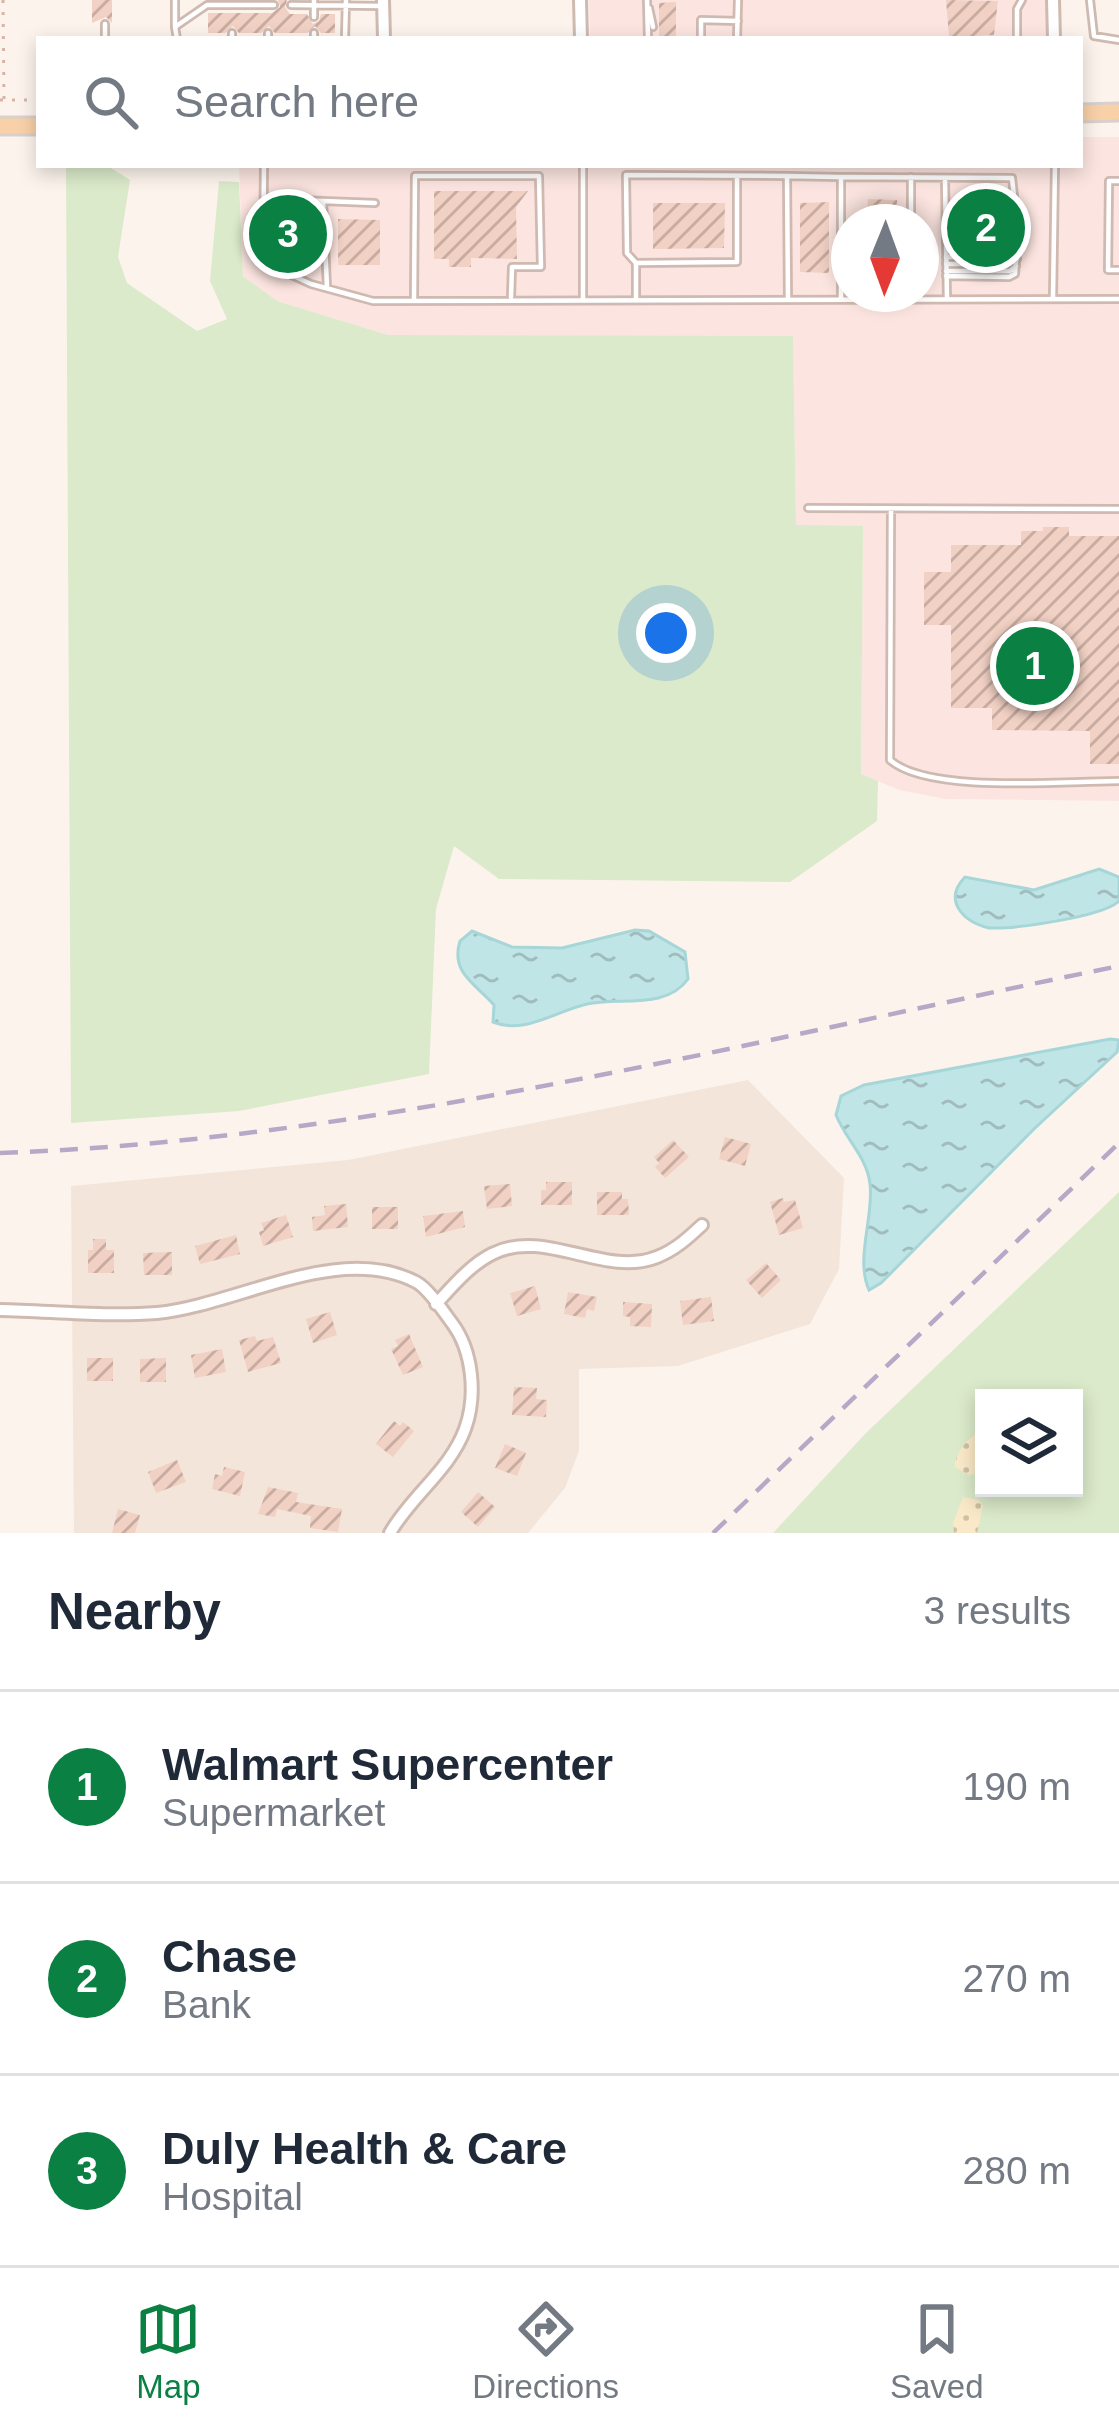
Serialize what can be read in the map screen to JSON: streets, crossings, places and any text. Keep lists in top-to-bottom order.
{
  "north": "bottom",
  "page": {
    "search": "Search here",
    "pins": ["2", "3", "1"],
    "heading": ["Nearby", "3 results"],
    "list": [
      {
        "mark": "1",
        "name": "Walmart Supercenter",
        "note": "Supermarket",
        "value": "190 m"
      },
      {
        "mark": "2",
        "name": "Chase",
        "note": "Bank",
        "value": "270 m"
      },
      {
        "mark": "3",
        "name": "Duly Health & Care",
        "note": "Hospital",
        "value": "280 m"
      }
    ],
    "nav": ["Map", "Directions", "Saved"]
  }
}
